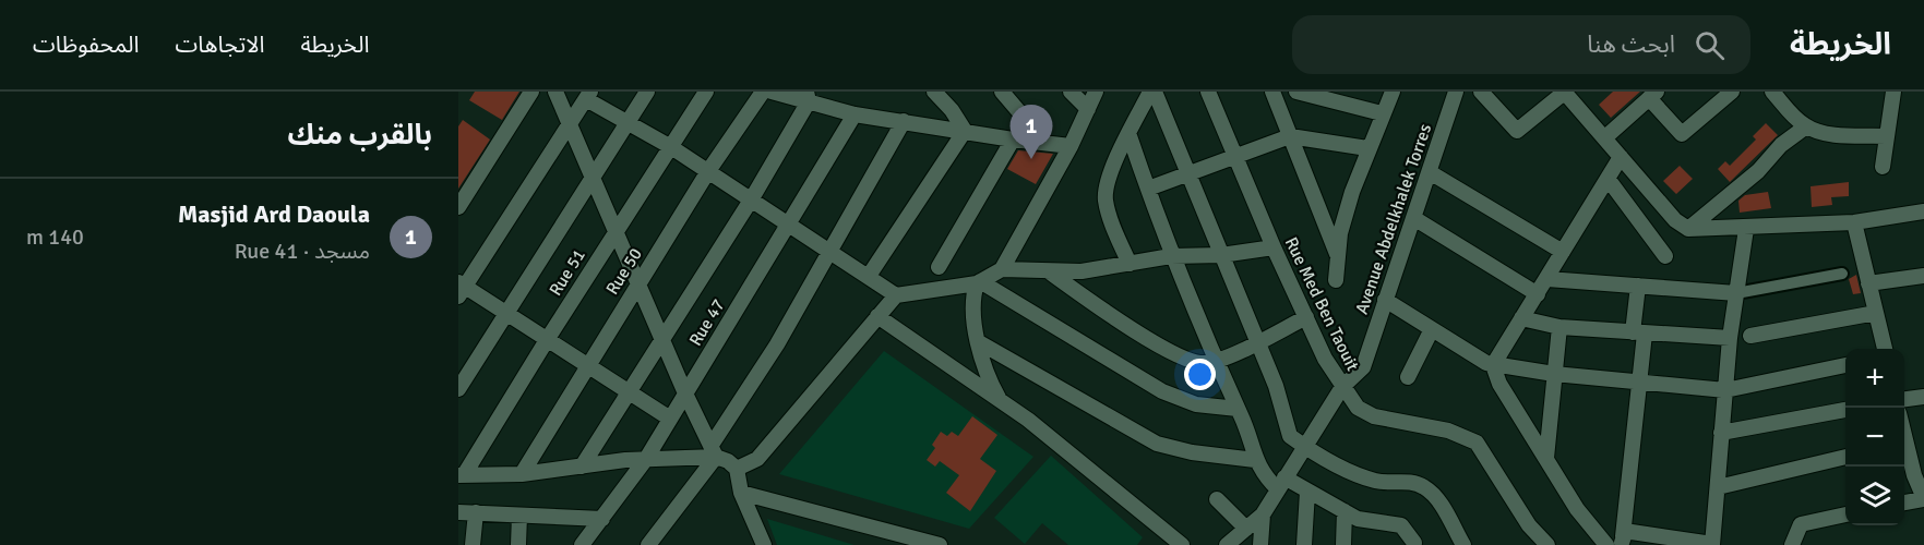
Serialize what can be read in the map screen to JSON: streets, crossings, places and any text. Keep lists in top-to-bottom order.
{
  "streets": {
    "street": [
      "Avenue Abdelkhalek Torres",
      "Rue 50",
      "Rue 51",
      "Rue Med Ben Taouit",
      "Rue 47"
    ]
  },
  "crossings": [
    ["Avenue Abdelkhalek Torres", "Rue Med Ben Taouit"]
  ],
  "page": {
    "header": "الخريطة",
    "search": "ابحث هنا",
    "nav": ["الخريطة", "الاتجاهات", "المحفوظات"],
    "heading": "بالقرب منك",
    "pins": "1",
    "list": [
      {
        "mark": "1",
        "name": "Masjid Ard Daoula",
        "note": "مسجد · Rue 41",
        "value": "140 m"
      }
    ],
    "map_buttons": ["+", "−"]
  }
}
